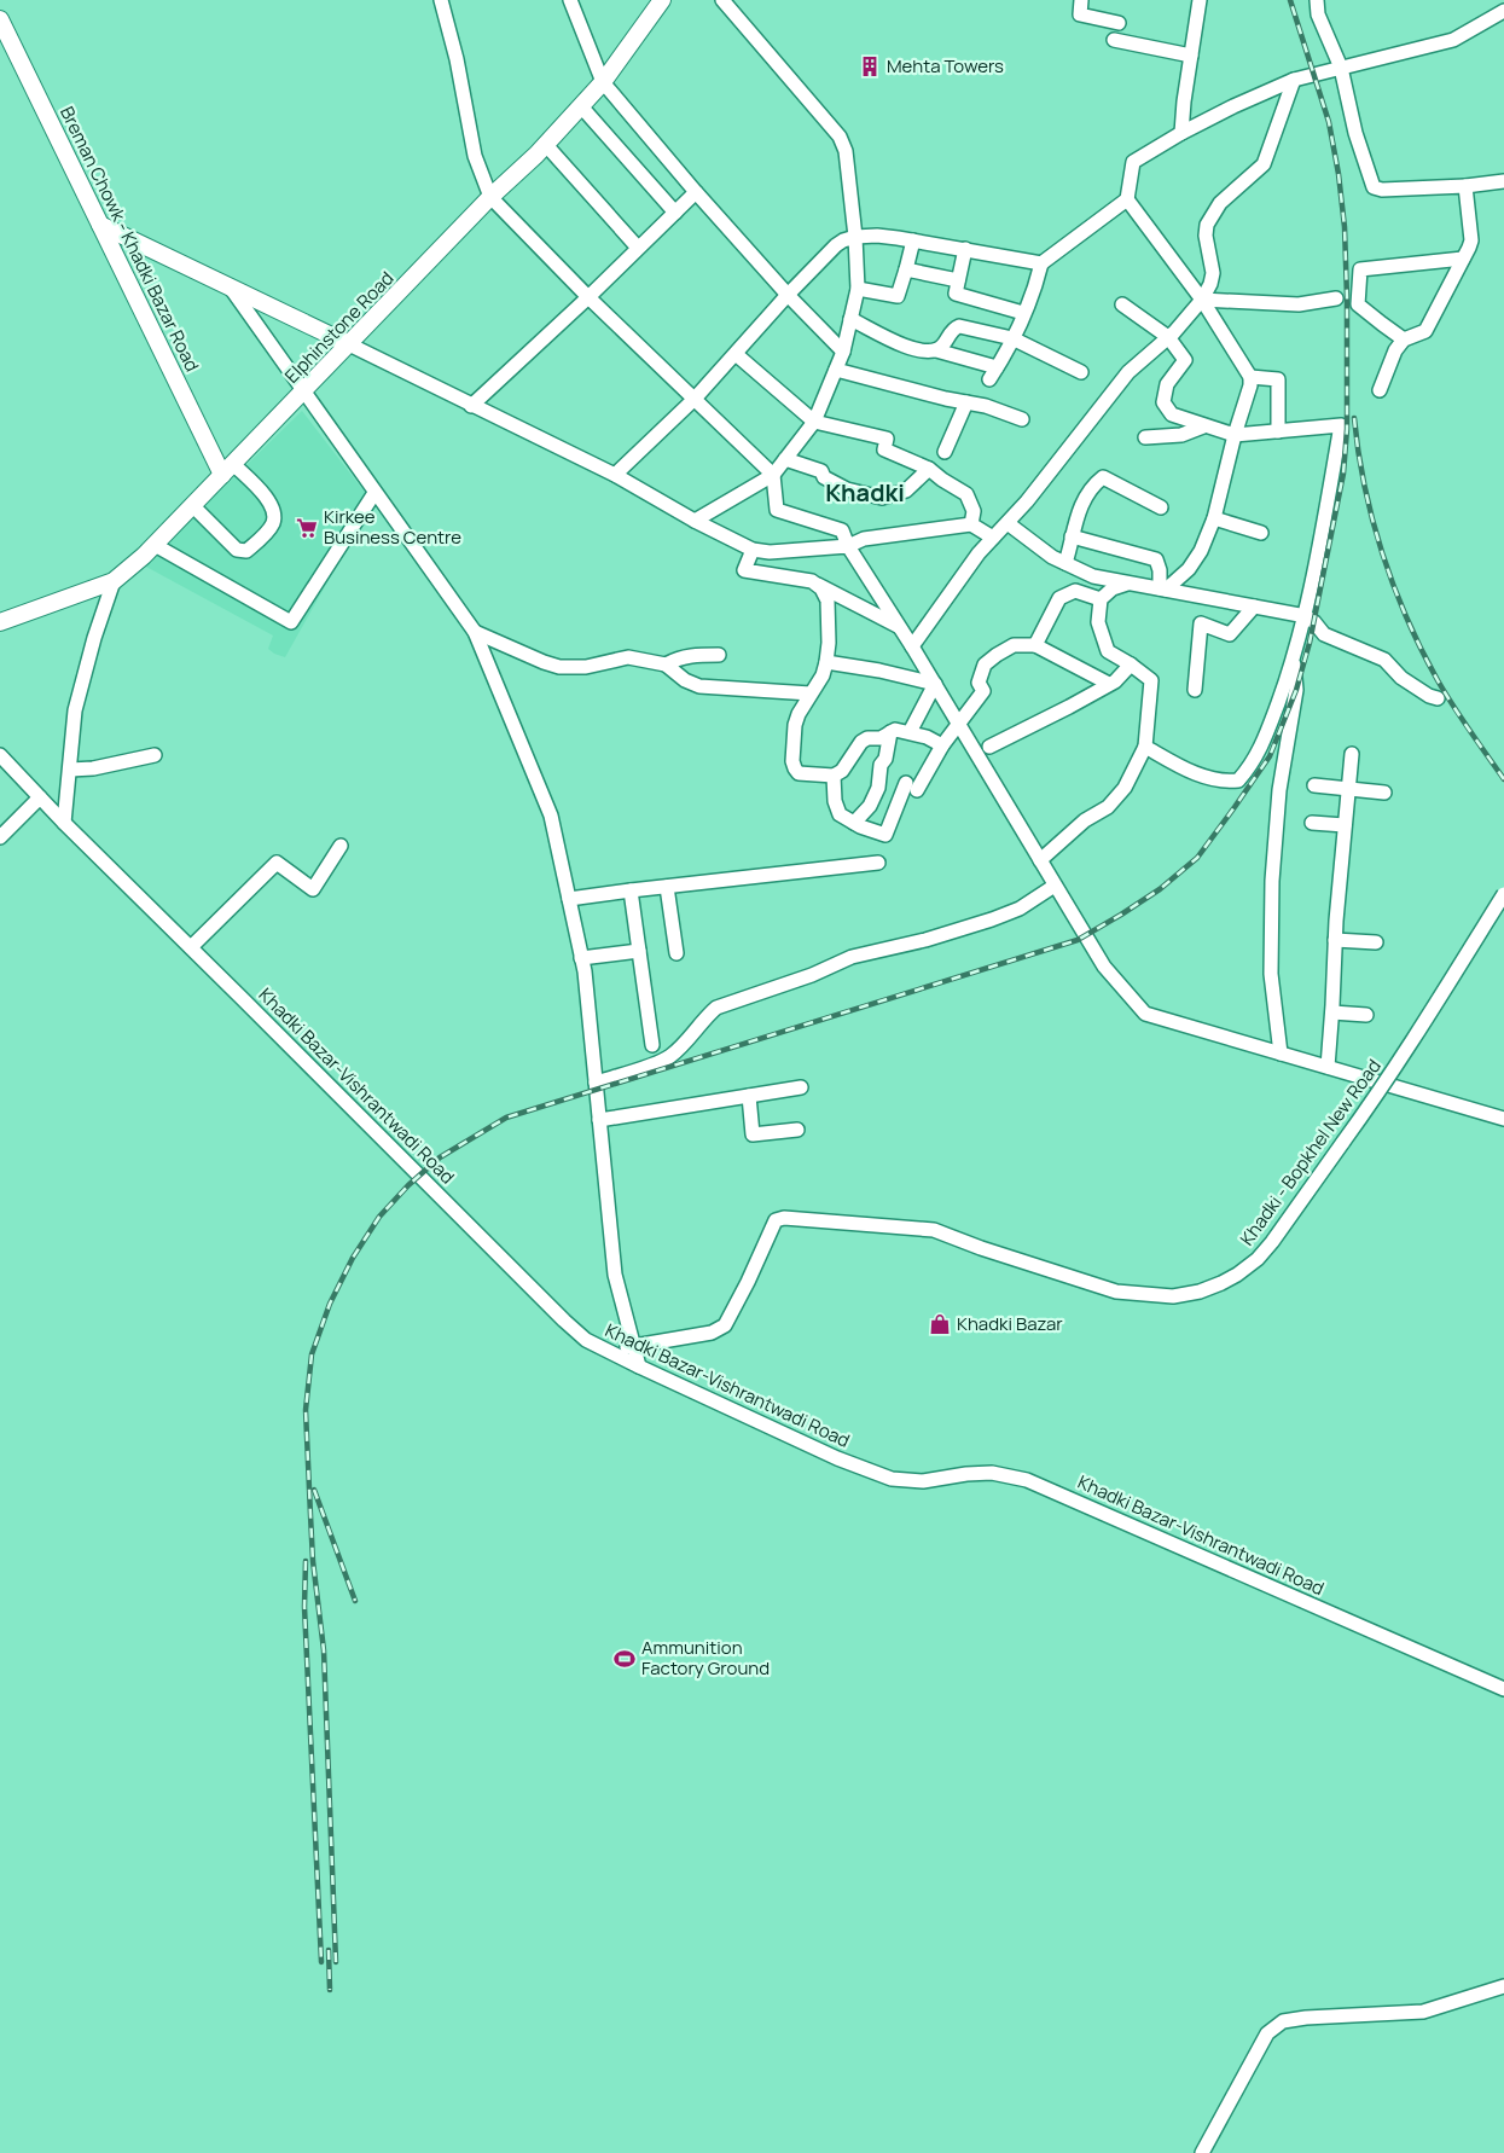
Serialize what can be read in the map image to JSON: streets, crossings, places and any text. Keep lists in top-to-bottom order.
{
  "streets": {
    "main road": ["Breman Chowk - Khadki Bazar Road", "Elphinstone Road"],
    "street": ["Khadki Bazar-Vishrantwadi Road", "Khadki - Bopkhel New Road"]
  },
  "crossings": [
    ["Breman Chowk - Khadki Bazar Road", "Elphinstone Road"]
  ],
  "districts": ["Khadki"],
  "places": {
    "building": ["Mehta Towers"],
    "supermarket": ["Kirkee Business Centre"],
    "shop": ["Khadki Bazar"],
    "sports": ["Ammunition Factory Ground"]
  }
}
